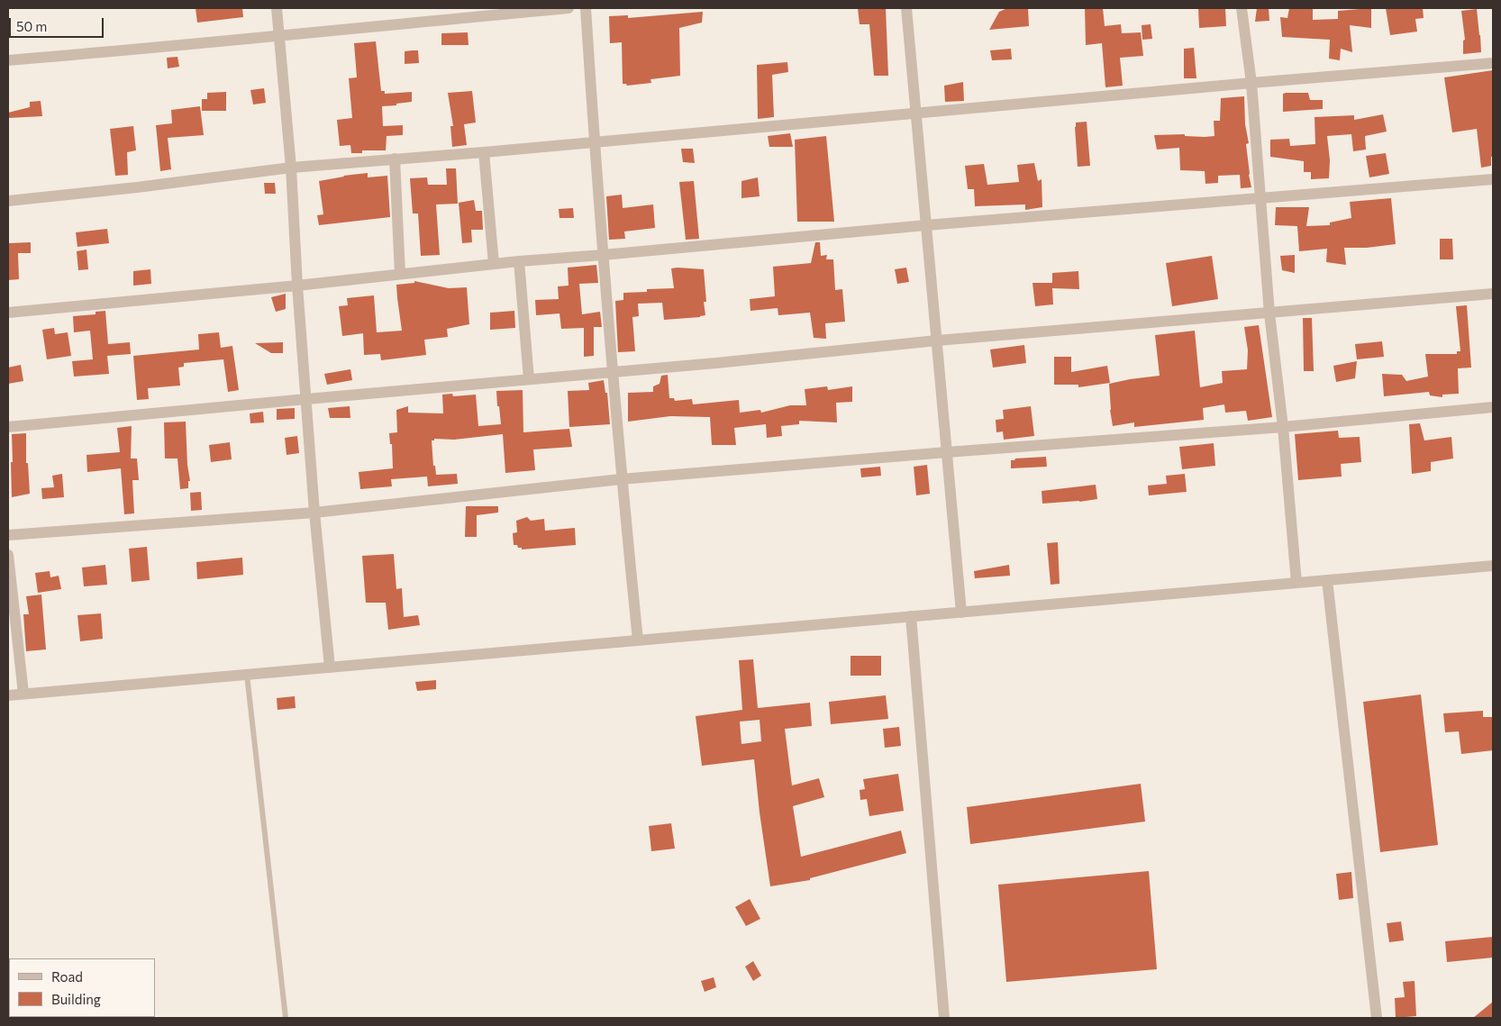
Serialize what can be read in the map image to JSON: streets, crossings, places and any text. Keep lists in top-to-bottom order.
{
  "legend": ["Road", "Building"],
  "scale_bar": "50 m"
}
